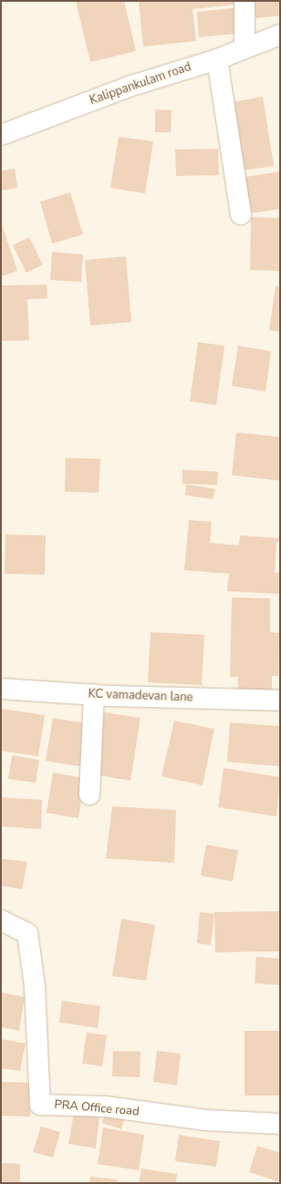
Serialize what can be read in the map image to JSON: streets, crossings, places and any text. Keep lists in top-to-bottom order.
{
  "streets": {
    "street": ["Kalippankulam road", "KC vamadevan lane", "PRA Office road"]
  }
}
